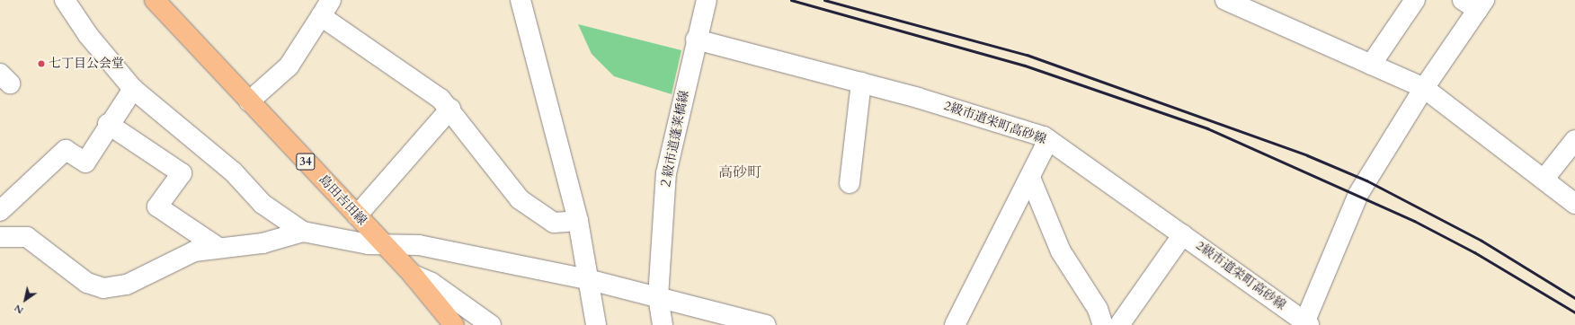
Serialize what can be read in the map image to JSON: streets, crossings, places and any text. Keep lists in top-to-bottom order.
{
  "streets": {
    "main road": ["34", "島田吉田線"],
    "street": ["2級市道栄町高砂線", "２級市道蓬莱橋線"]
  },
  "crossings": [
    ["2級市道栄町高砂線", "２級市道蓬莱橋線"]
  ],
  "districts": ["高砂町"],
  "places": ["七丁目公会堂"],
  "north": "bottom left"
}
